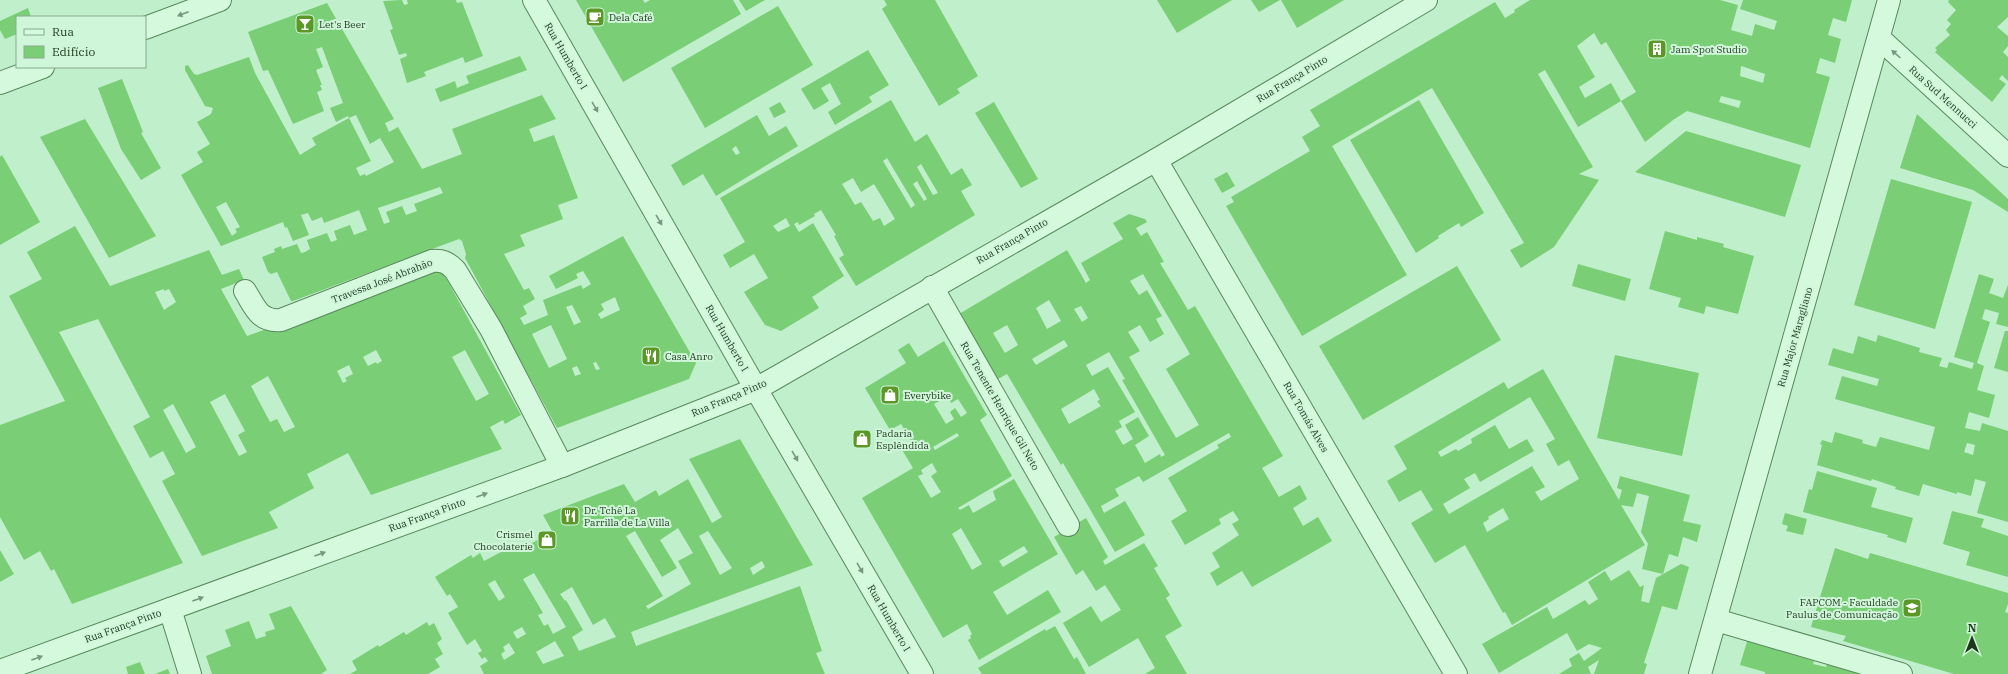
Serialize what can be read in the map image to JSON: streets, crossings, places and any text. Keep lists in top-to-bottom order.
{
  "streets": {
    "street": [
      "Rua Humberto I",
      "Rua França Pinto",
      "Rua Sud Mennucci",
      "Travessa José Abrahão",
      "Rua Major Maragliano",
      "Rua Tenente Henrique Gil Neto",
      "Rua Tomás Alves"
    ]
  },
  "crossings": [
    ["Rua Humberto I", "Rua França Pinto"],
    ["Rua França Pinto", "Travessa José Abrahão"],
    ["Rua França Pinto", "Rua Tenente Henrique Gil Neto"],
    ["Rua França Pinto", "Rua Tomás Alves"],
    ["Rua Sud Mennucci", "Rua Major Maragliano"]
  ],
  "one_way": ["Rua Humberto I", "Rua França Pinto", "Rua Sud Mennucci"],
  "places": {
    "cafe": ["Dela Café"],
    "bar": ["Let's Beer"],
    "building": ["Jam Spot Studio"],
    "restaurant": ["Casa Anro", "Dr. Tchê La Parrilla de La Villa"],
    "shop": ["Everybike", "Padaria Esplêndida", "Crismel Chocolaterie"],
    "school or university": ["FAPCOM - Faculdade Paulus de Comunicação"]
  },
  "legend": ["Rua", "Edifício"],
  "north": "top"
}
